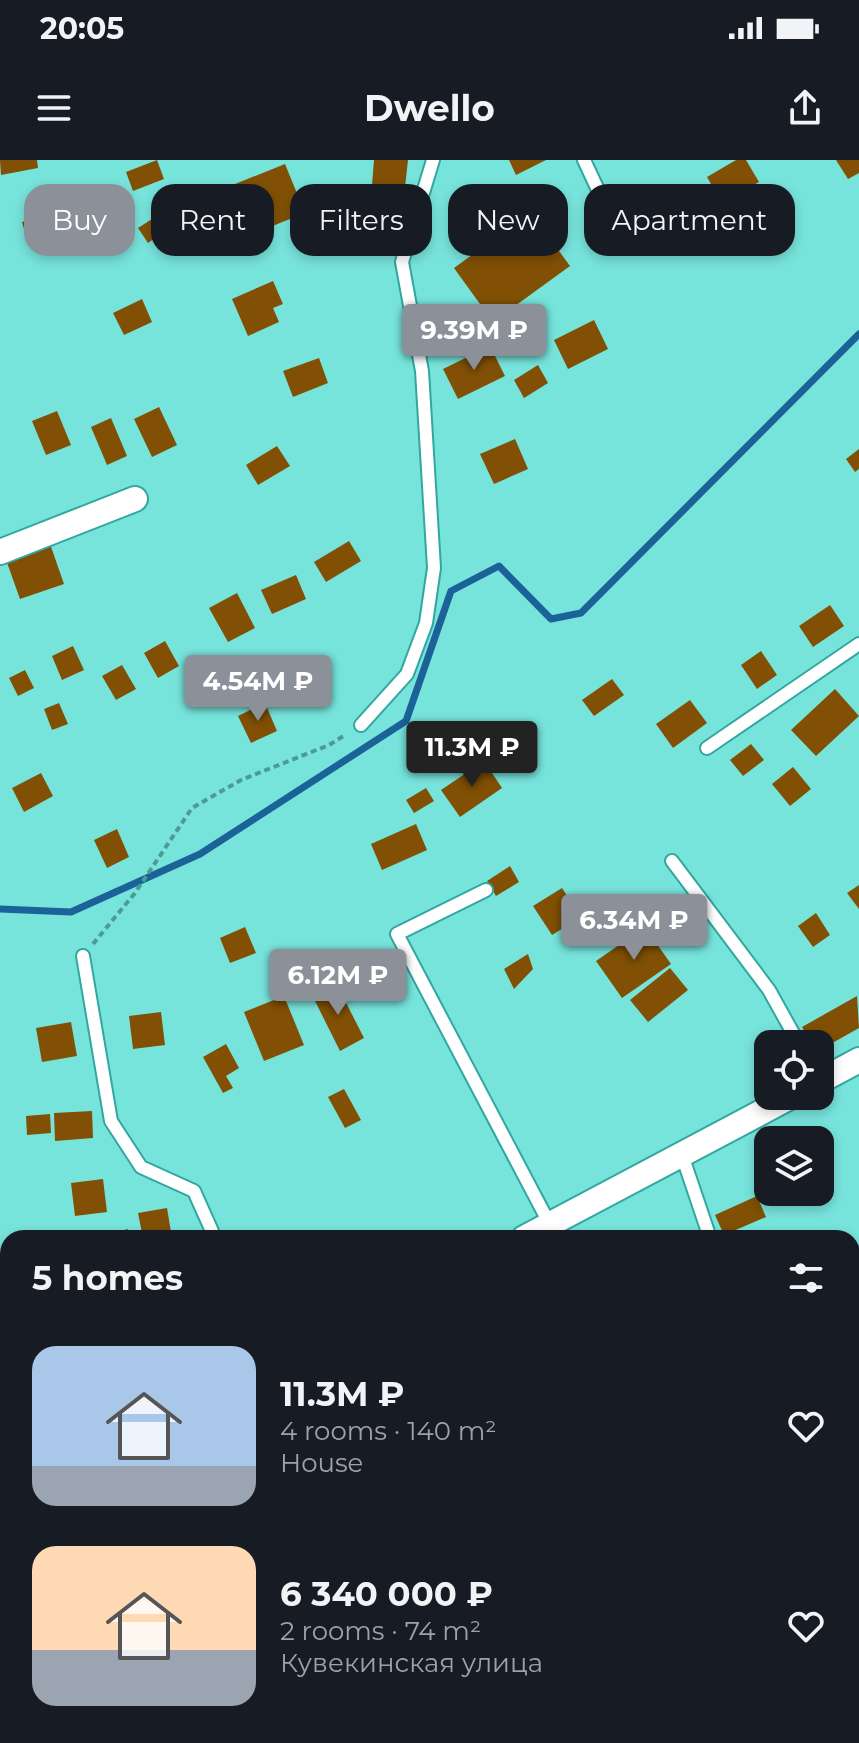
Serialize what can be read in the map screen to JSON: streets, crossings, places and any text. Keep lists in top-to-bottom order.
{
  "page": {
    "status": "20:05",
    "header": "Dwello",
    "chip": [
      "Buy",
      "Rent",
      "Filters",
      "New",
      "Apartment"
    ],
    "price": [
      "9.39M ₽",
      "4.54M ₽",
      "11.3M ₽",
      "6.34M ₽",
      "6.12M ₽"
    ],
    "heading": "5 homes",
    "list": [
      {
        "name": "11.3M ₽",
        "note": "4 rooms · 140 m² · House"
      },
      {
        "name": "6 340 000 ₽",
        "note": "2 rooms · 74 m² · Кувекинская улица"
      }
    ]
  }
}
